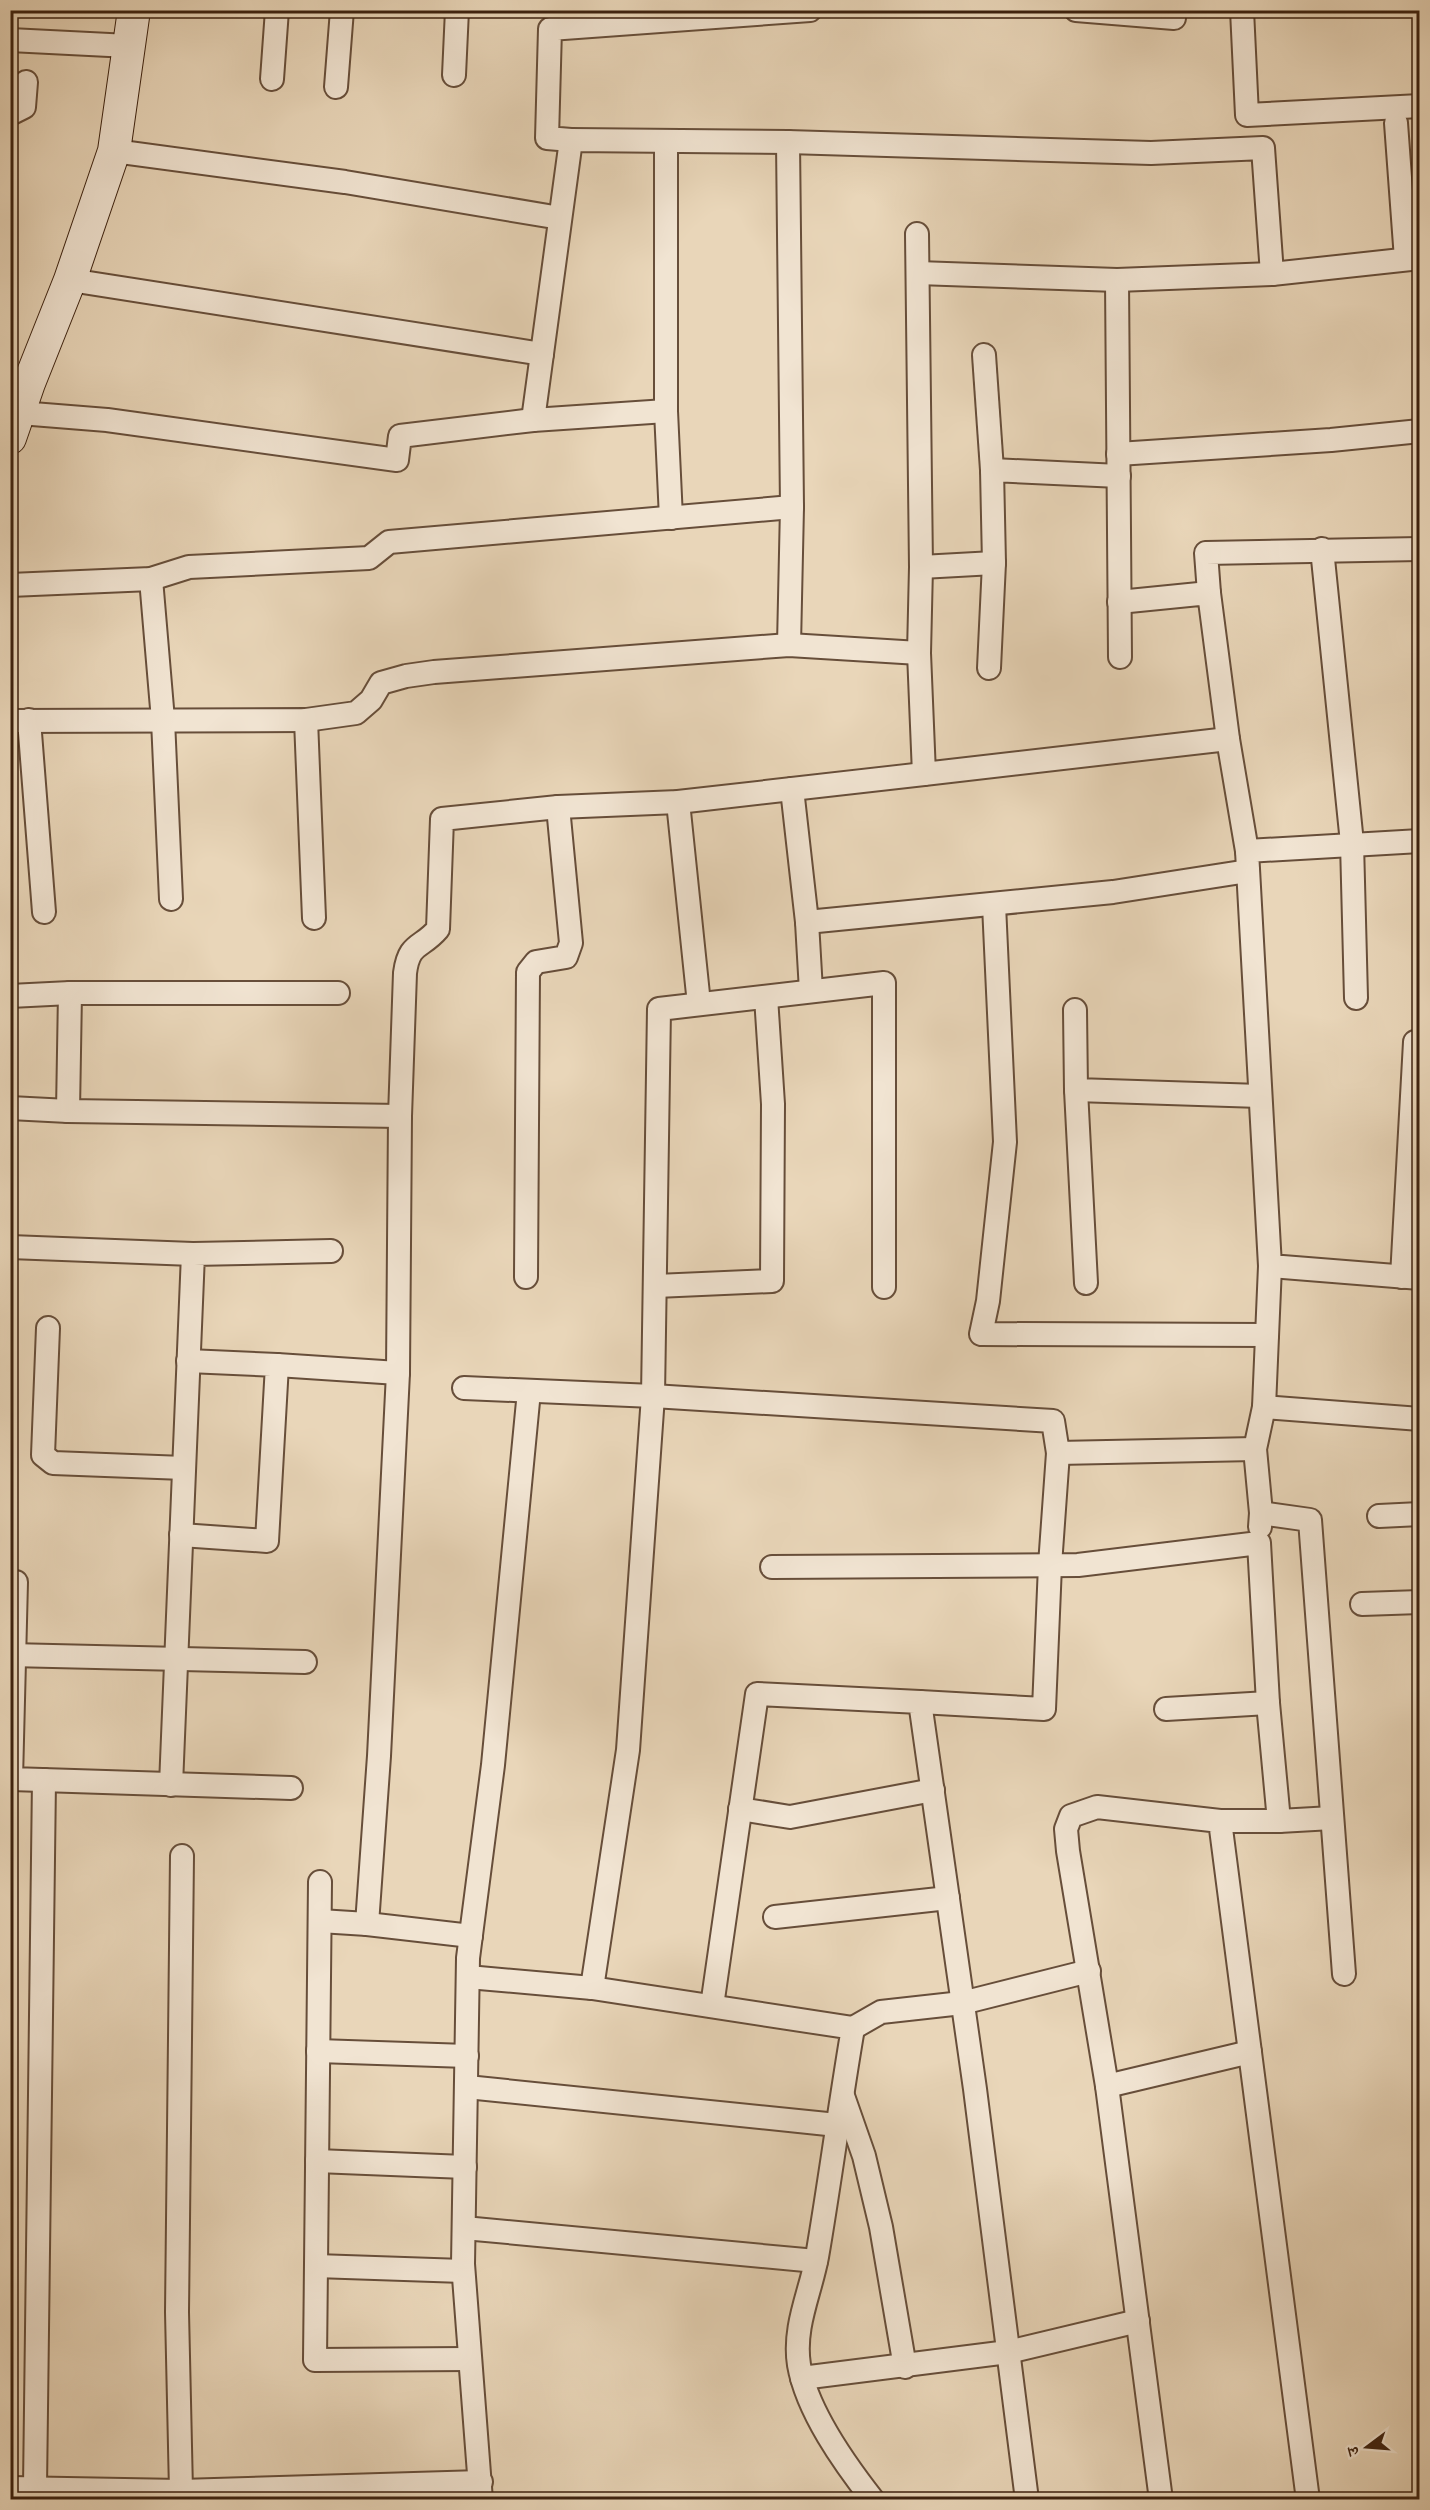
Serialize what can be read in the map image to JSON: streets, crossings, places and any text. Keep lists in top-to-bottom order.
{
  "north": "left"
}
